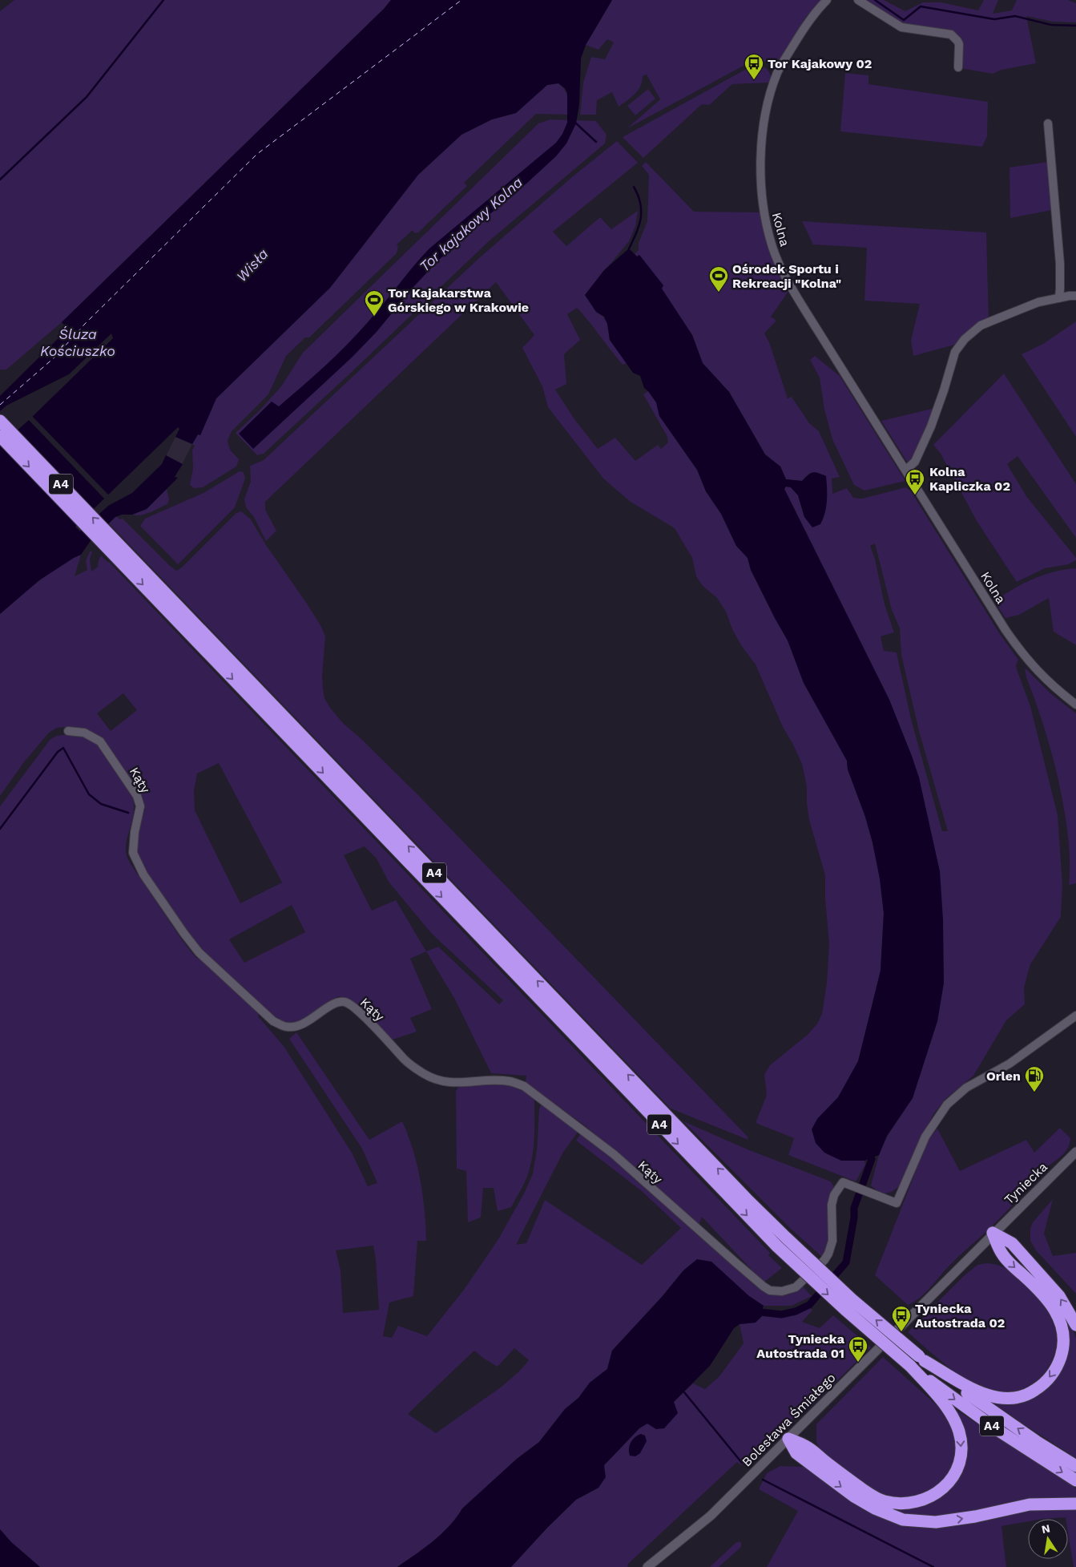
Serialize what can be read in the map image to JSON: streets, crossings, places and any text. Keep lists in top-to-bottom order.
{
  "streets": {
    "highway": ["A4"],
    "street": [
      "Kolna",
      "Kąty",
      "Tyniecka",
      "Bolesława Śmiałego"
    ]
  },
  "crossings": [
    ["Tyniecka", "Bolesława Śmiałego"]
  ],
  "water": ["Tor kajakowy Kolna", "Wisła", "Śluza Kościuszko"],
  "places": {
    "bus stop": [
      "Tor Kajakowy 02",
      "Kolna Kapliczka 02",
      "Tyniecka Autostrada 02",
      "Tyniecka Autostrada 01"
    ],
    "sports": ["Ośrodek Sportu i Rekreacji \"Kolna\"", "Tor Kajakarstwa Górskiego w Krakowie"],
    "fuel station": ["Orlen"]
  },
  "north": "top"
}
